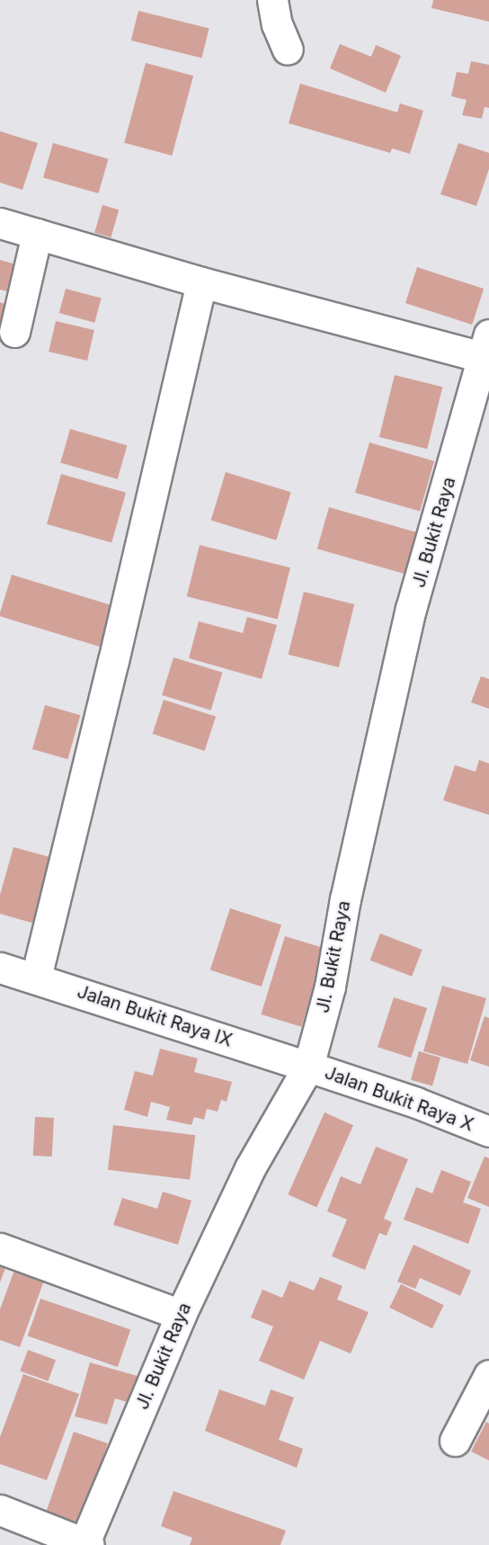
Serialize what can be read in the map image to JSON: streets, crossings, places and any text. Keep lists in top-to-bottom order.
{
  "streets": {
    "street": ["Jl. Bukit Raya", "Jalan Bukit Raya IX", "Jalan Bukit Raya X"]
  },
  "crossings": [
    ["Jl. Bukit Raya", "Jalan Bukit Raya IX"],
    ["Jl. Bukit Raya", "Jalan Bukit Raya X"],
    ["Jalan Bukit Raya IX", "Jalan Bukit Raya X"]
  ]
}
